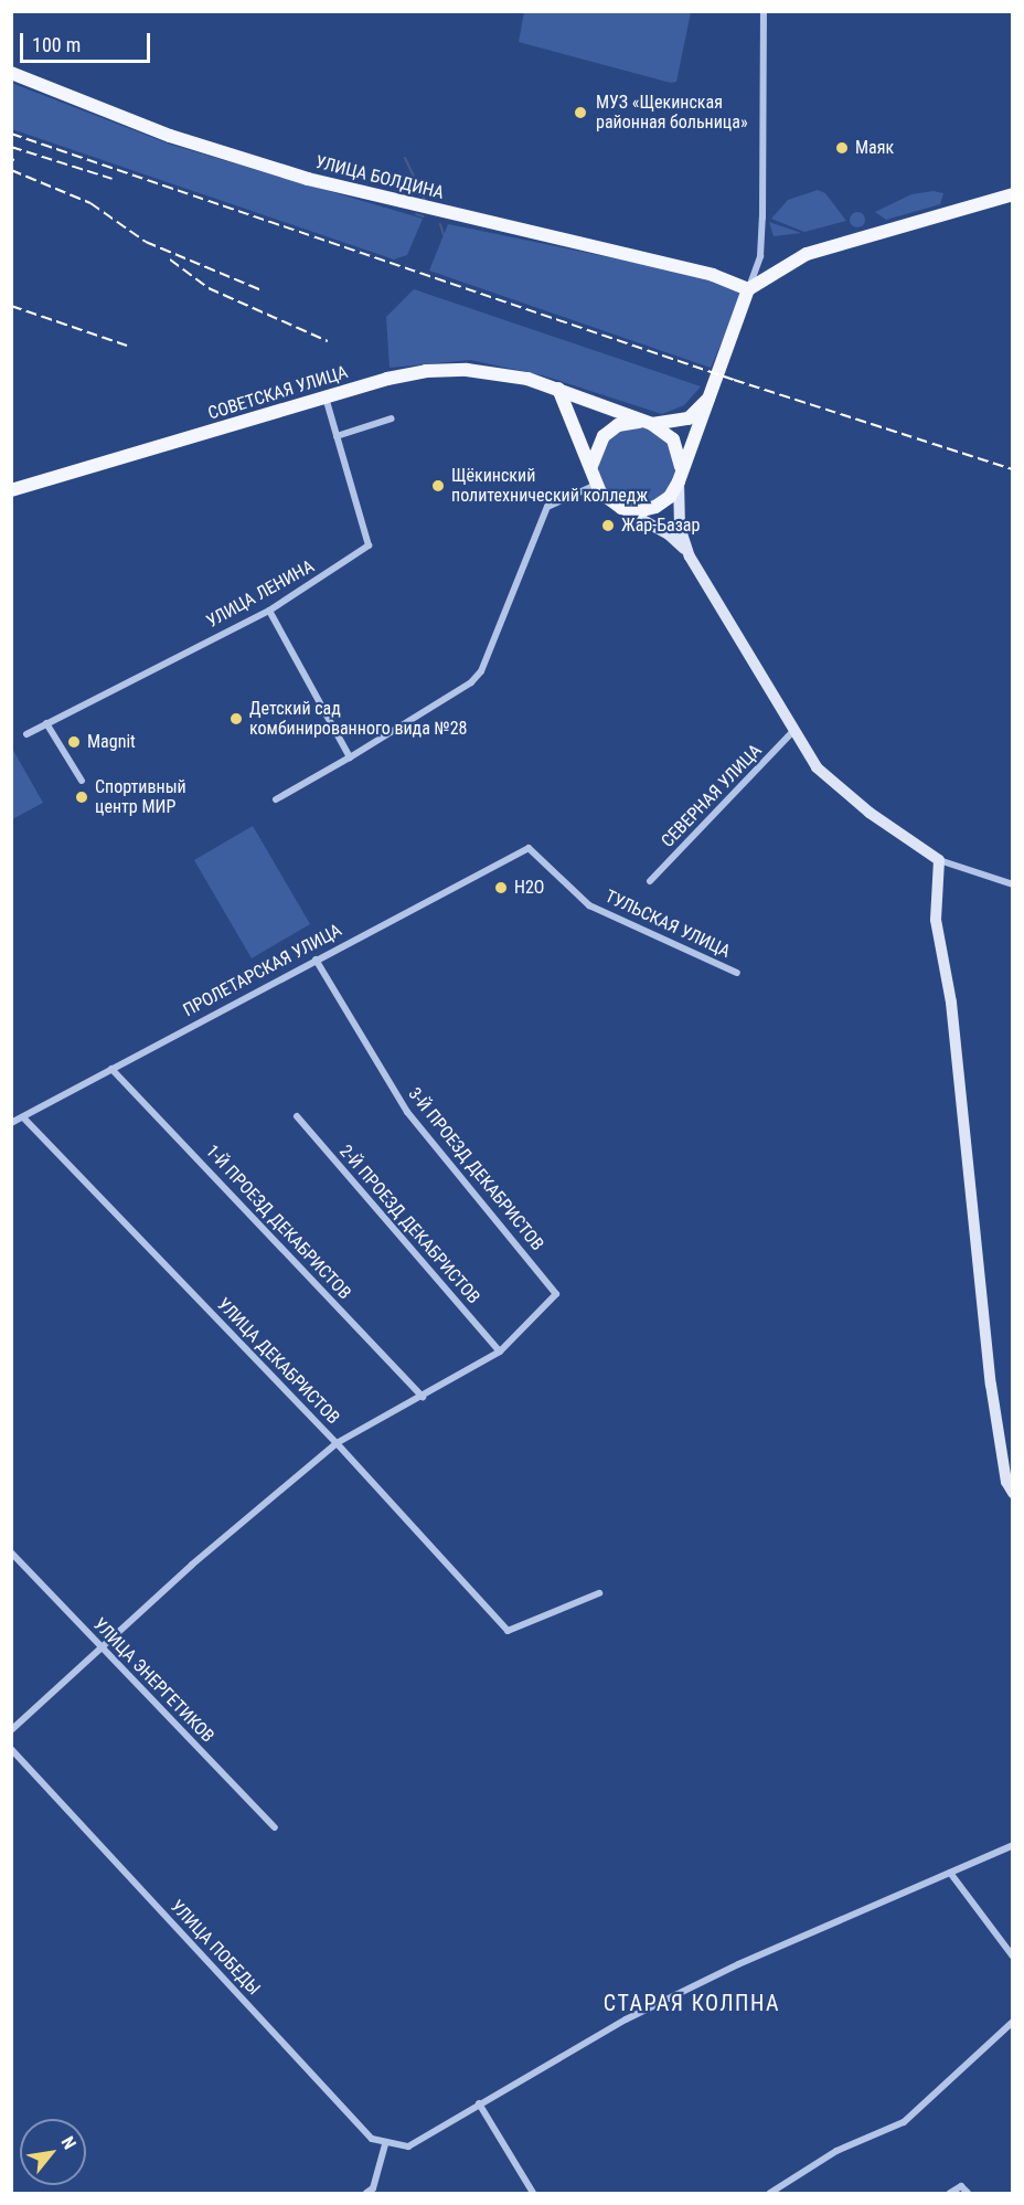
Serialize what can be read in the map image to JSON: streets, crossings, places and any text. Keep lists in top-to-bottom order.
{
  "streets": {
    "main road": ["УЛИЦА БОЛДИНА", "СОВЕТСКАЯ УЛИЦА"],
    "street": [
      "УЛИЦА ЛЕНИНА",
      "СЕВЕРНАЯ УЛИЦА",
      "ТУЛЬСКАЯ УЛИЦА",
      "ПРОЛЕТАРСКАЯ УЛИЦА",
      "3-Й ПРОЕЗД ДЕКАБРИСТОВ",
      "1-Й ПРОЕЗД ДЕКАБРИСТОВ",
      "2-Й ПРОЕЗД ДЕКАБРИСТОВ",
      "УЛИЦА ДЕКАБРИСТОВ",
      "УЛИЦА ЭНЕРГЕТИКОВ",
      "УЛИЦА ПОБЕДЫ"
    ]
  },
  "crossings": [
    ["СОВЕТСКАЯ УЛИЦА", "УЛИЦА ЛЕНИНА"],
    ["ТУЛЬСКАЯ УЛИЦА", "ПРОЛЕТАРСКАЯ УЛИЦА"],
    ["ПРОЛЕТАРСКАЯ УЛИЦА", "3-Й ПРОЕЗД ДЕКАБРИСТОВ"],
    ["ПРОЛЕТАРСКАЯ УЛИЦА", "1-Й ПРОЕЗД ДЕКАБРИСТОВ"],
    ["ПРОЛЕТАРСКАЯ УЛИЦА", "УЛИЦА ДЕКАБРИСТОВ"],
    ["3-Й ПРОЕЗД ДЕКАБРИСТОВ", "2-Й ПРОЕЗД ДЕКАБРИСТОВ"]
  ],
  "districts": ["СТАРАЯ КОЛПНА"],
  "places": [
    "МУЗ «Щекинская районная больница»",
    "Маяк",
    "Щёкинский политехнический колледж",
    "Жар-Базар",
    "Детский сад комбинированного вида №28",
    "Magnit",
    "Спортивный центр МИР",
    "Н2О"
  ],
  "scale_bar": "100 m",
  "north": "top right"
}
